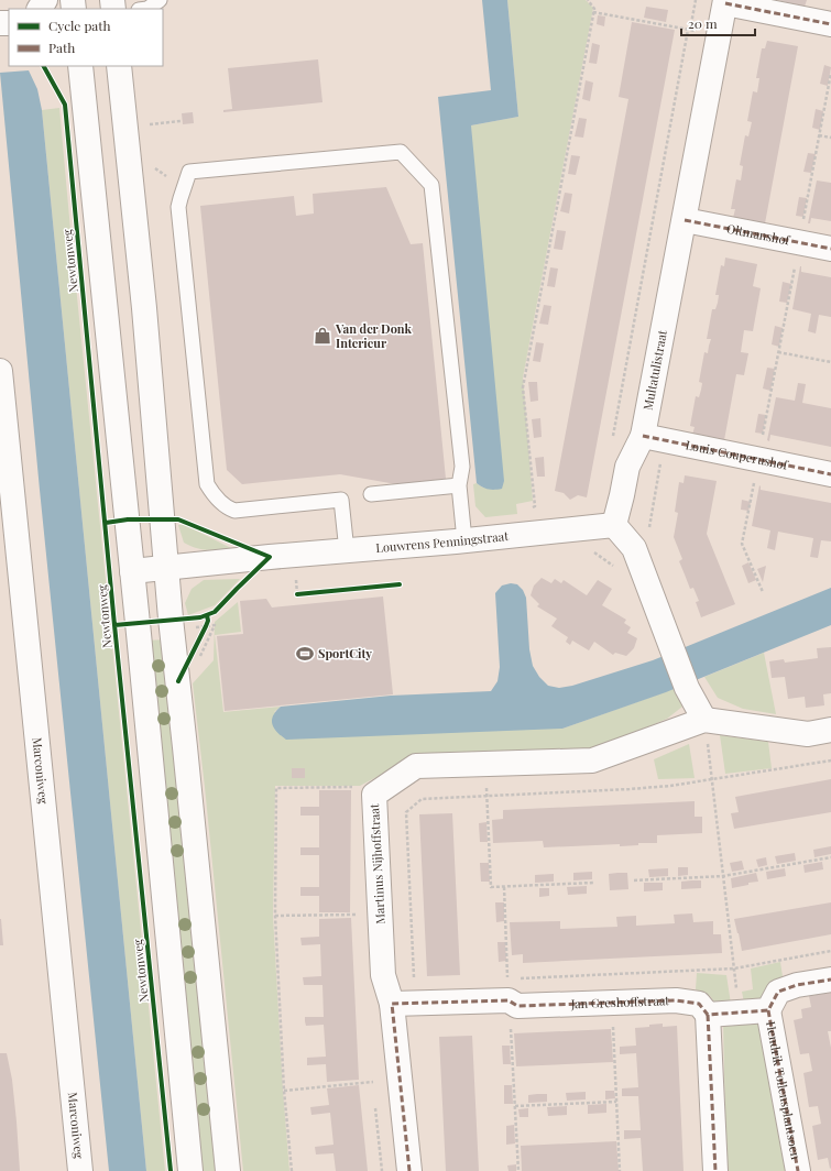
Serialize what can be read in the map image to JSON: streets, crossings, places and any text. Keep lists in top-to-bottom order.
{
  "streets": {
    "street": [
      "Oltmanshof",
      "Multatulistraat",
      "Louis Couperushof",
      "Louwrens Penningstraat",
      "Marconiweg",
      "Martinus Nijhoffstraat",
      "Jan Greshoffstraat",
      "Hendrik Tollensplantsoen"
    ],
    "cycle path": ["Newtonweg"]
  },
  "crossings": [
    ["Oltmanshof", "Multatulistraat"],
    ["Multatulistraat", "Louis Couperushof"],
    ["Multatulistraat", "Louwrens Penningstraat"],
    ["Martinus Nijhoffstraat", "Jan Greshoffstraat"]
  ],
  "places": {
    "shop": ["Van der Donk Interieur"],
    "sports": ["SportCity"]
  },
  "legend": ["Cycle path", "Path"],
  "scale_bar": "20 m"
}
